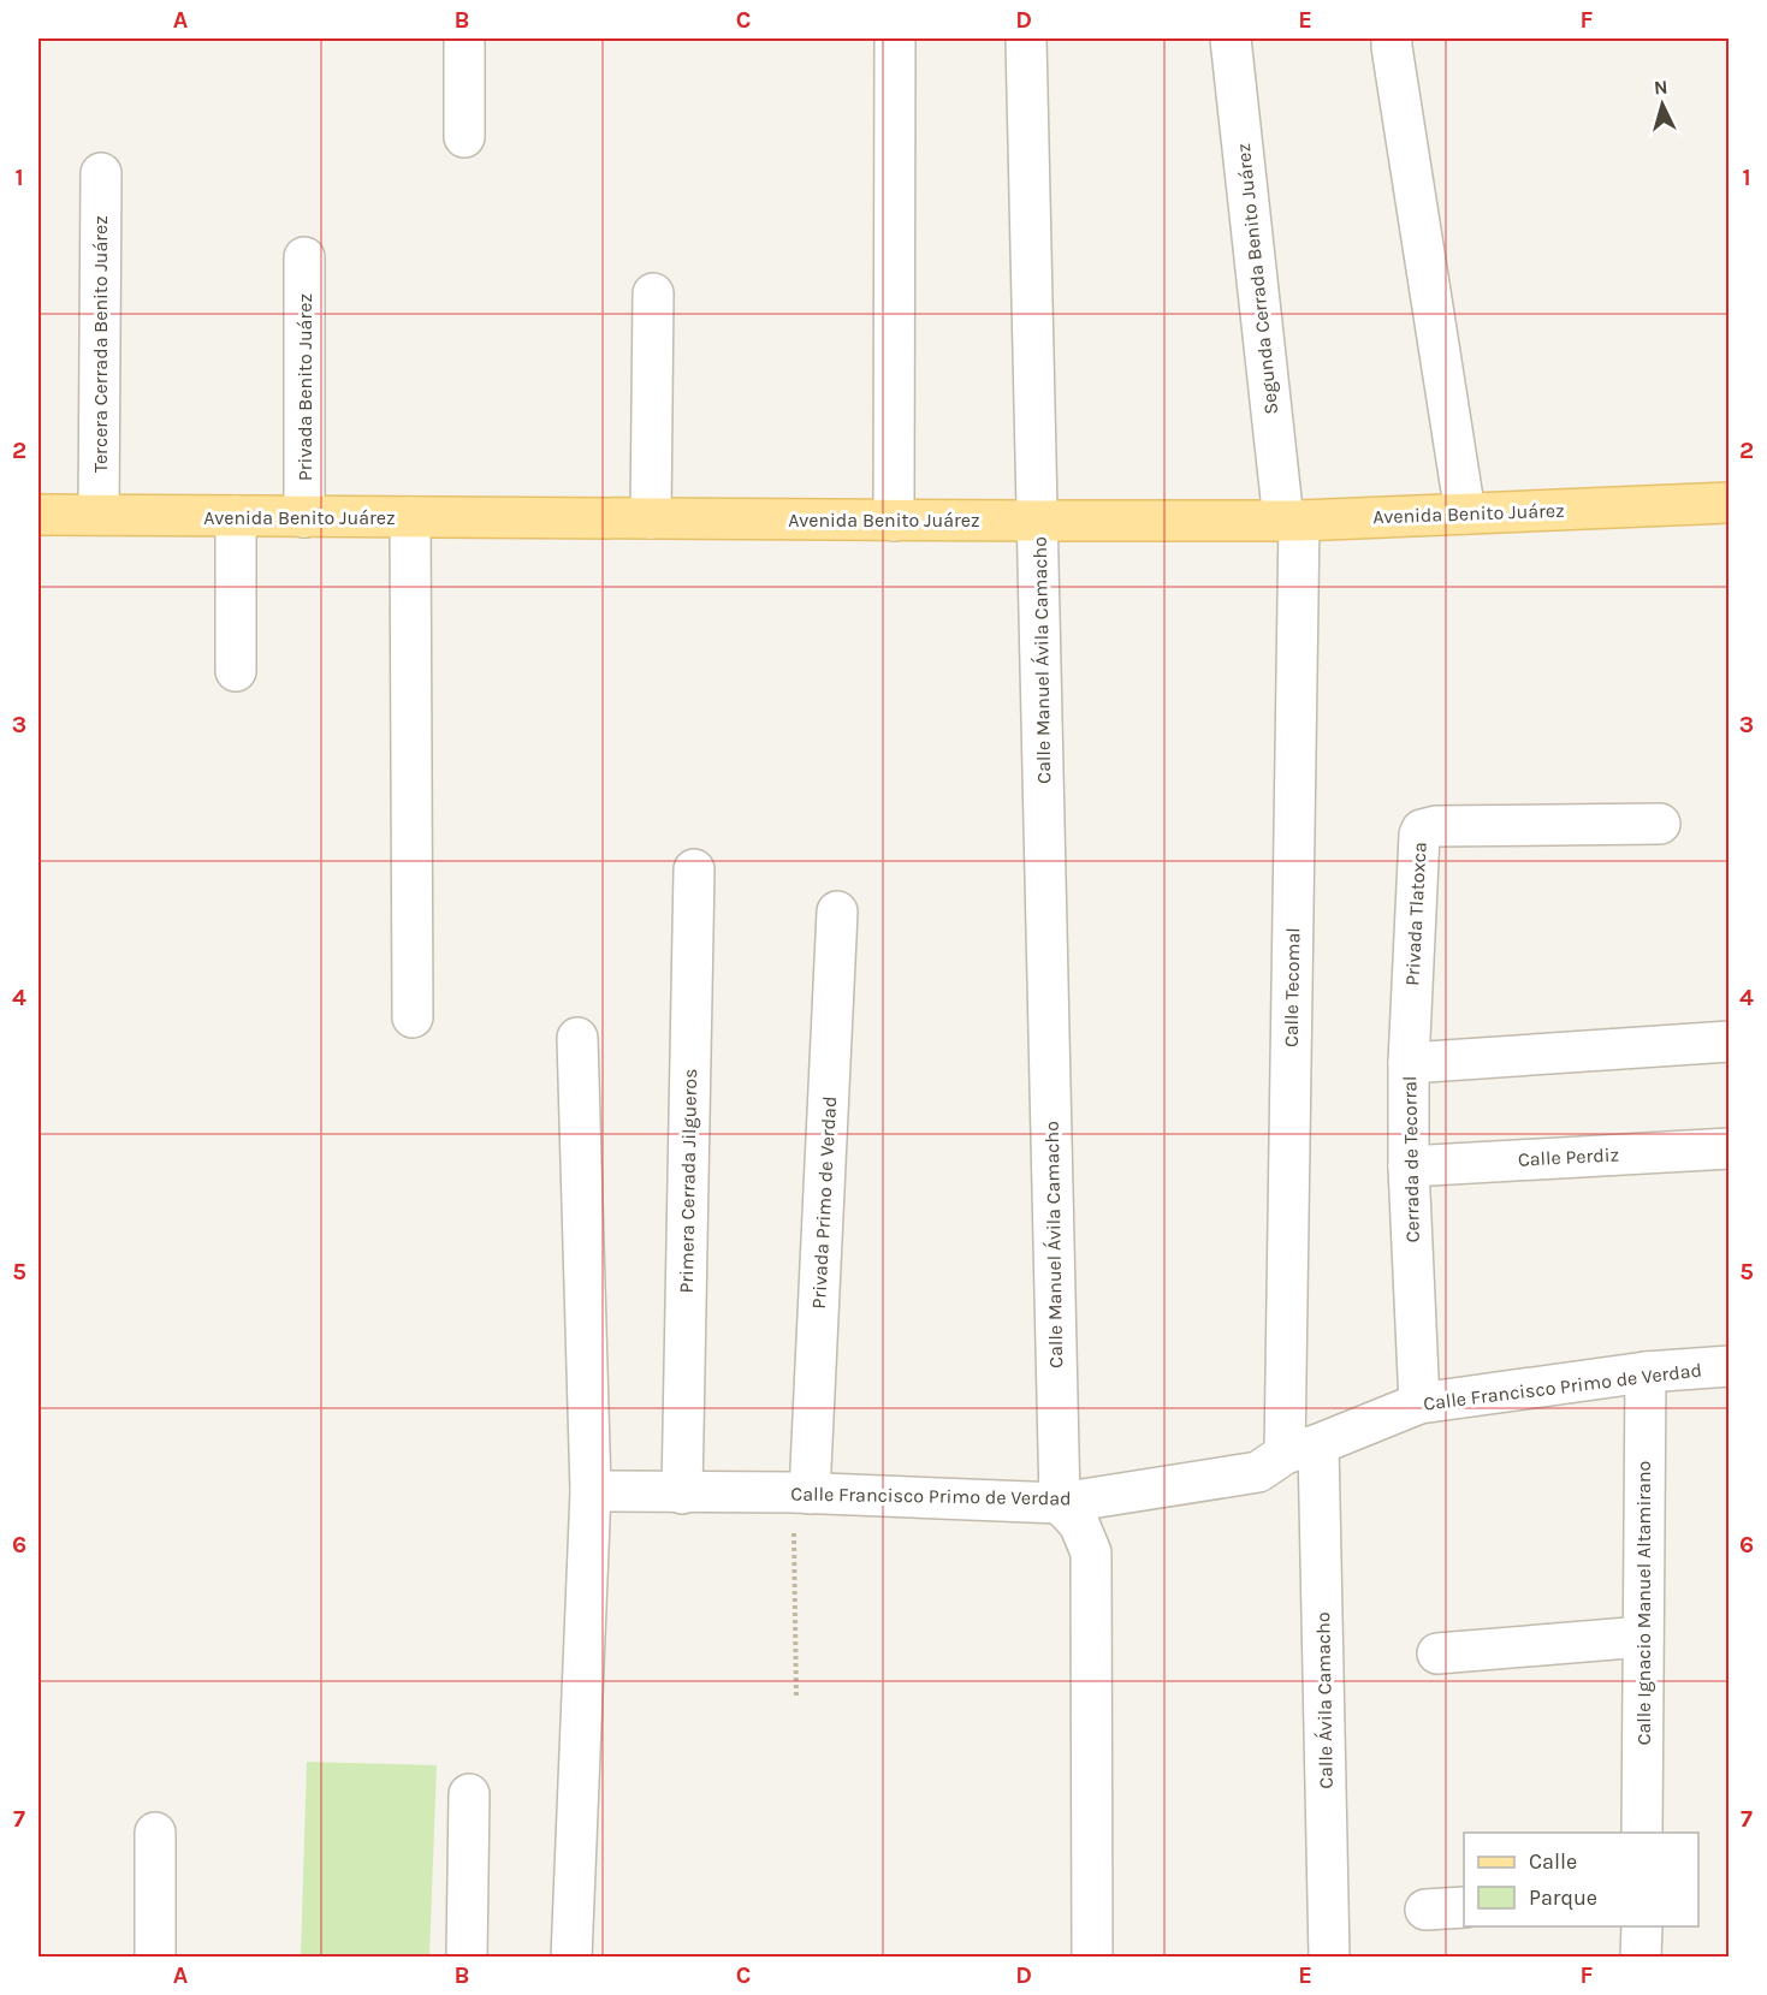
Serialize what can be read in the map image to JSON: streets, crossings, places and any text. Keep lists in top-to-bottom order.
{
  "streets": {
    "main road": ["Avenida Benito Juárez"],
    "street": [
      "Segunda Cerrada Benito Juárez",
      "Tercera Cerrada Benito Juárez",
      "Privada Benito Juárez",
      "Calle Manuel Ávila Camacho",
      "Privada Tlatoxca",
      "Calle Tecomal",
      "Calle Perdiz",
      "Cerrada de Tecorral",
      "Primera Cerrada Jilgueros",
      "Privada Primo de Verdad",
      "Calle Francisco Primo de Verdad",
      "Calle Ignacio Manuel Altamirano",
      "Calle Ávila Camacho"
    ]
  },
  "crossings": [
    ["Segunda Cerrada Benito Juárez", "Avenida Benito Juárez"],
    ["Segunda Cerrada Benito Juárez", "Calle Tecomal"],
    ["Tercera Cerrada Benito Juárez", "Avenida Benito Juárez"],
    ["Privada Benito Juárez", "Avenida Benito Juárez"],
    ["Avenida Benito Juárez", "Calle Manuel Ávila Camacho"],
    ["Avenida Benito Juárez", "Calle Tecomal"],
    ["Calle Manuel Ávila Camacho", "Calle Francisco Primo de Verdad"],
    ["Privada Tlatoxca", "Cerrada de Tecorral"],
    ["Calle Tecomal", "Calle Francisco Primo de Verdad"],
    ["Calle Tecomal", "Calle Ávila Camacho"],
    ["Calle Perdiz", "Cerrada de Tecorral"],
    ["Cerrada de Tecorral", "Calle Francisco Primo de Verdad"],
    ["Primera Cerrada Jilgueros", "Calle Francisco Primo de Verdad"],
    ["Privada Primo de Verdad", "Calle Francisco Primo de Verdad"],
    ["Calle Francisco Primo de Verdad", "Calle Ignacio Manuel Altamirano"],
    ["Calle Francisco Primo de Verdad", "Calle Ávila Camacho"]
  ],
  "legend": ["Calle", "Parque"],
  "north": "top",
  "grid": {
    "columns": [
      "A",
      "B",
      "C",
      "D",
      "E",
      "F"
    ],
    "rows": [
      "1",
      "2",
      "3",
      "4",
      "5",
      "6",
      "7"
    ]
  }
}
